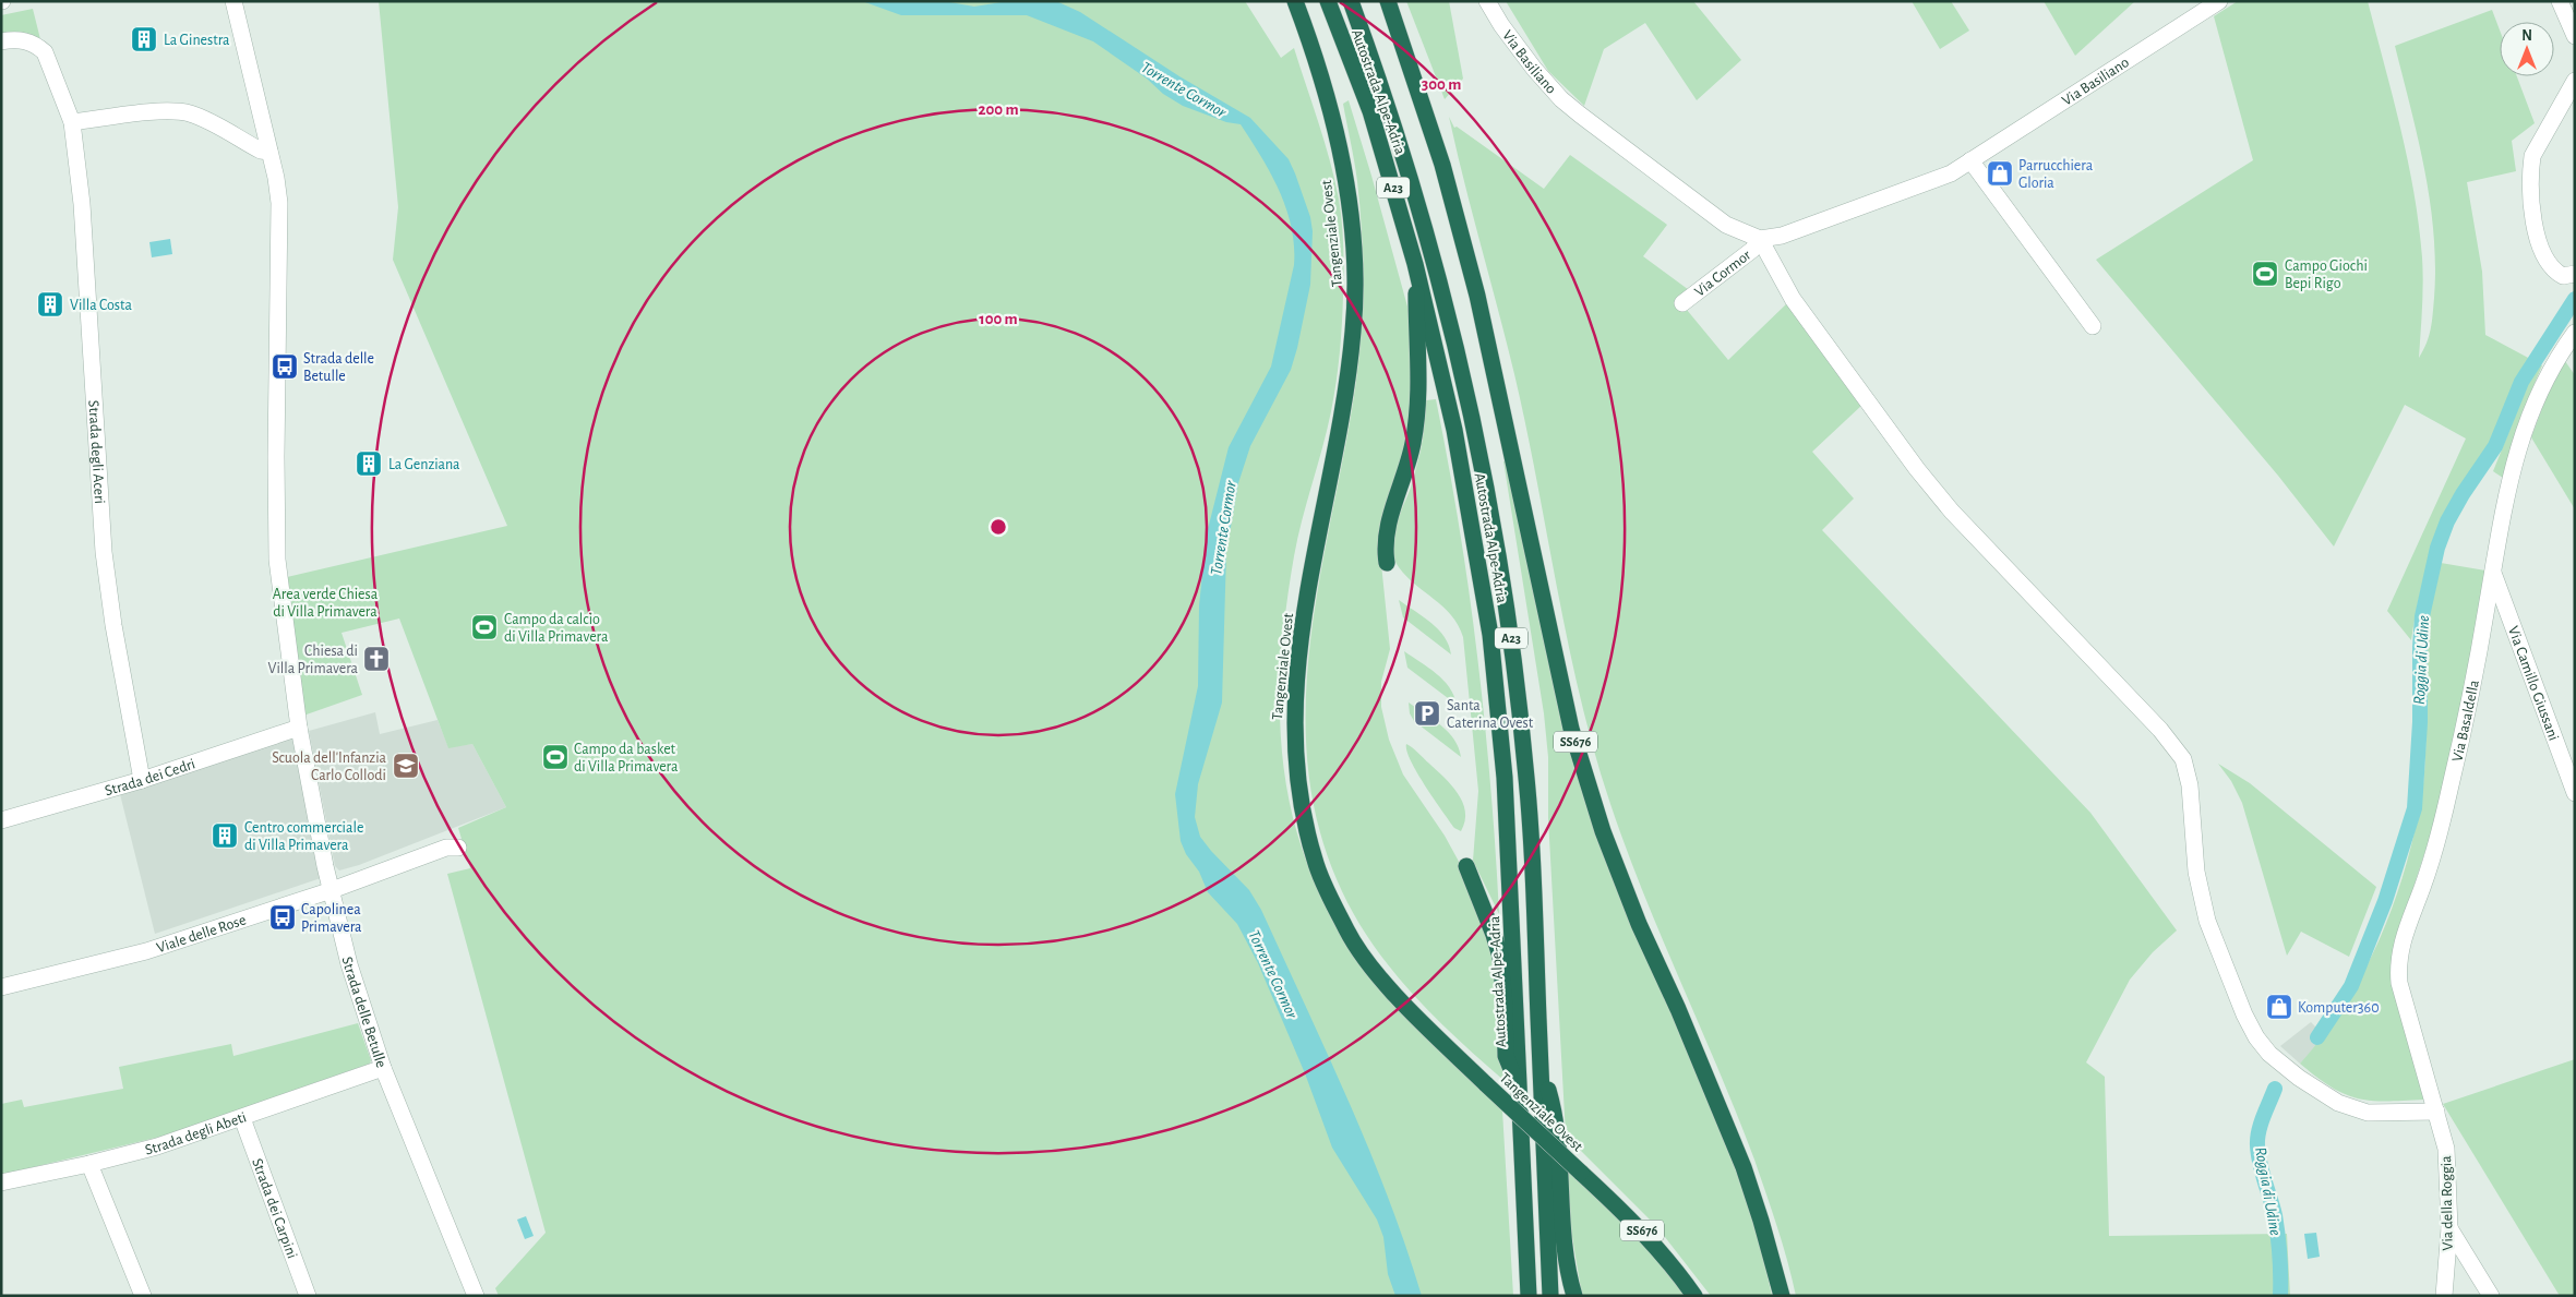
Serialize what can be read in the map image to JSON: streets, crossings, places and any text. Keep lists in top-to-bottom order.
{
  "streets": {
    "highway": [
      "Autostrada Alpe-Adria",
      "A23",
      "Tangenziale Ovest",
      "SS676"
    ],
    "street": [
      "Via Basiliano",
      "Via Cormor",
      "Strada degli Aceri",
      "Via Camillo Giussani",
      "Via Basaldella",
      "Strada dei Cedri",
      "Viale delle Rose",
      "Strada delle Betulle",
      "Strada degli Abeti",
      "Via della Roggia",
      "Strada dei Carpini"
    ]
  },
  "crossings": [
    ["Via Basiliano", "Via Cormor"],
    ["Strada degli Aceri", "Strada dei Cedri"],
    ["Via Camillo Giussani", "Via Basaldella"],
    ["Via Basaldella", "Via della Roggia"],
    ["Strada dei Cedri", "Strada delle Betulle"],
    ["Viale delle Rose", "Strada delle Betulle"],
    ["Strada delle Betulle", "Strada degli Abeti"],
    ["Strada degli Abeti", "Strada dei Carpini"]
  ],
  "water": ["Torrente Cormor", "Roggia di Udine"],
  "parks": ["Area verde Chiesa di Villa Primavera"],
  "places": {
    "building": [
      "La Ginestra",
      "Villa Costa",
      "La Genziana",
      "Centro commerciale di Villa Primavera"
    ],
    "shop": ["Parrucchiera Gloria", "Komputer360"],
    "sports": ["Campo Giochi Bepi Rigo", "Campo da calcio di Villa Primavera", "Campo da basket di Villa Primavera"],
    "bus stop": ["Strada delle Betulle", "Capolinea Primavera"],
    "church": ["Chiesa di Villa Primavera"],
    "parking": ["Santa Caterina Ovest"],
    "school or university": ["Scuola dell'Infanzia Carlo Collodi"]
  },
  "north": "top",
  "rings": ["300 m", "200 m", "100 m"]
}
